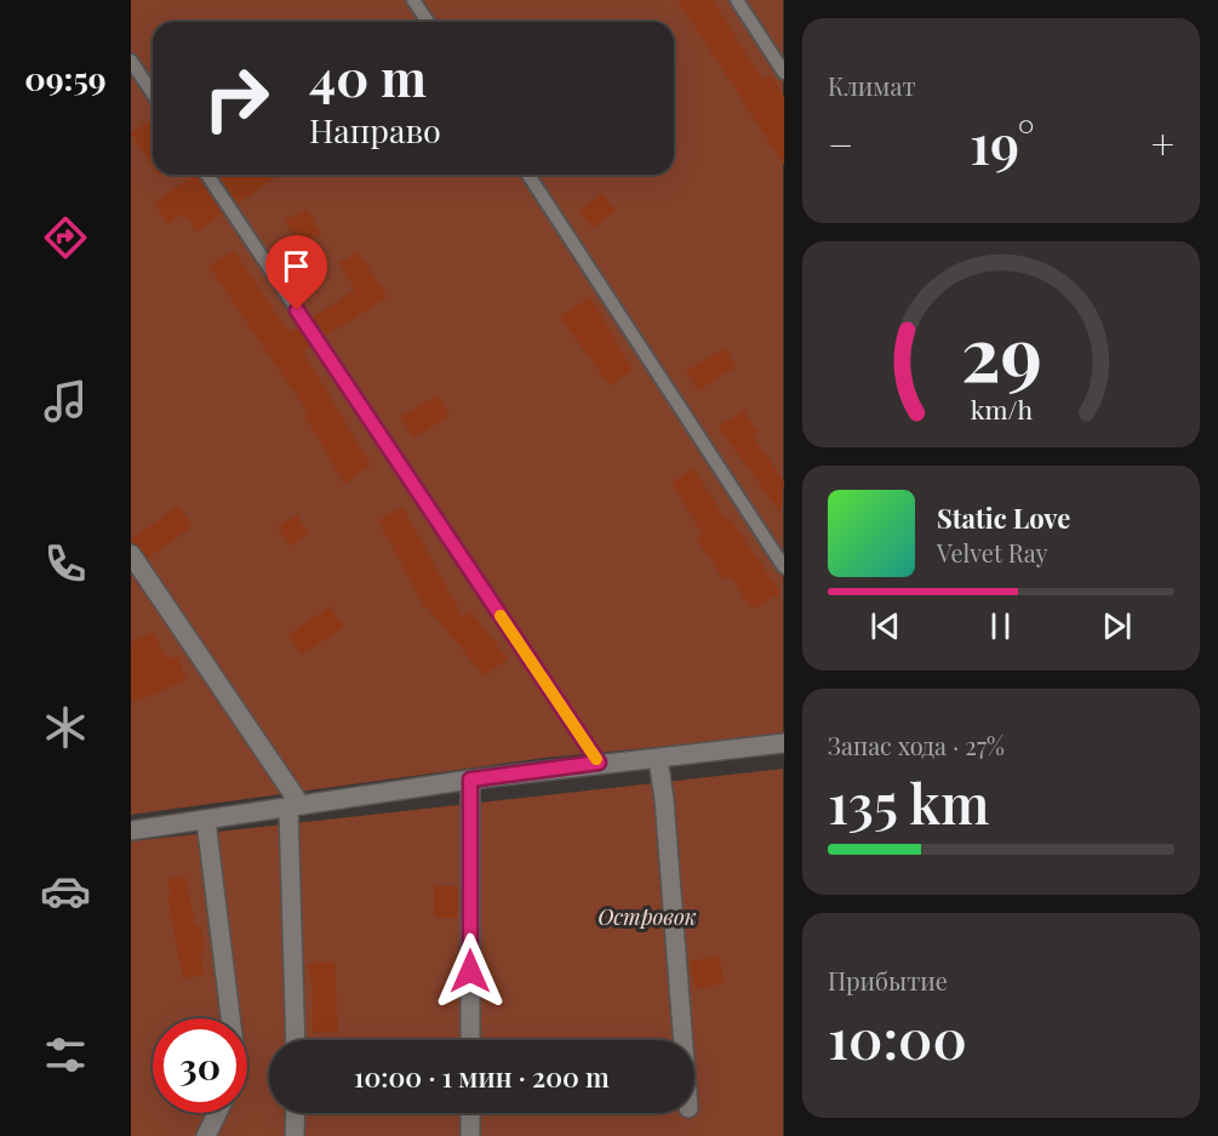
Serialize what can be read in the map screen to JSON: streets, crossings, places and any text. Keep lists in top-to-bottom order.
{
  "parks": ["Островок"],
  "page": {
    "tabs": "09:59",
    "tile": [
      "Климат",
      ["Запас хода · 27%", "135 km"],
      ["Прибытие", "10:00"]
    ],
    "turn": ["40 m", "Направо"],
    "heat": ["−", "19°", "+"],
    "song": ["Static Love", "Velvet Ray"],
    "limit": "30",
    "trip": "10:00 · 1 мин · 200 m",
    "gauge": ["29", "km/h"]
  }
}
